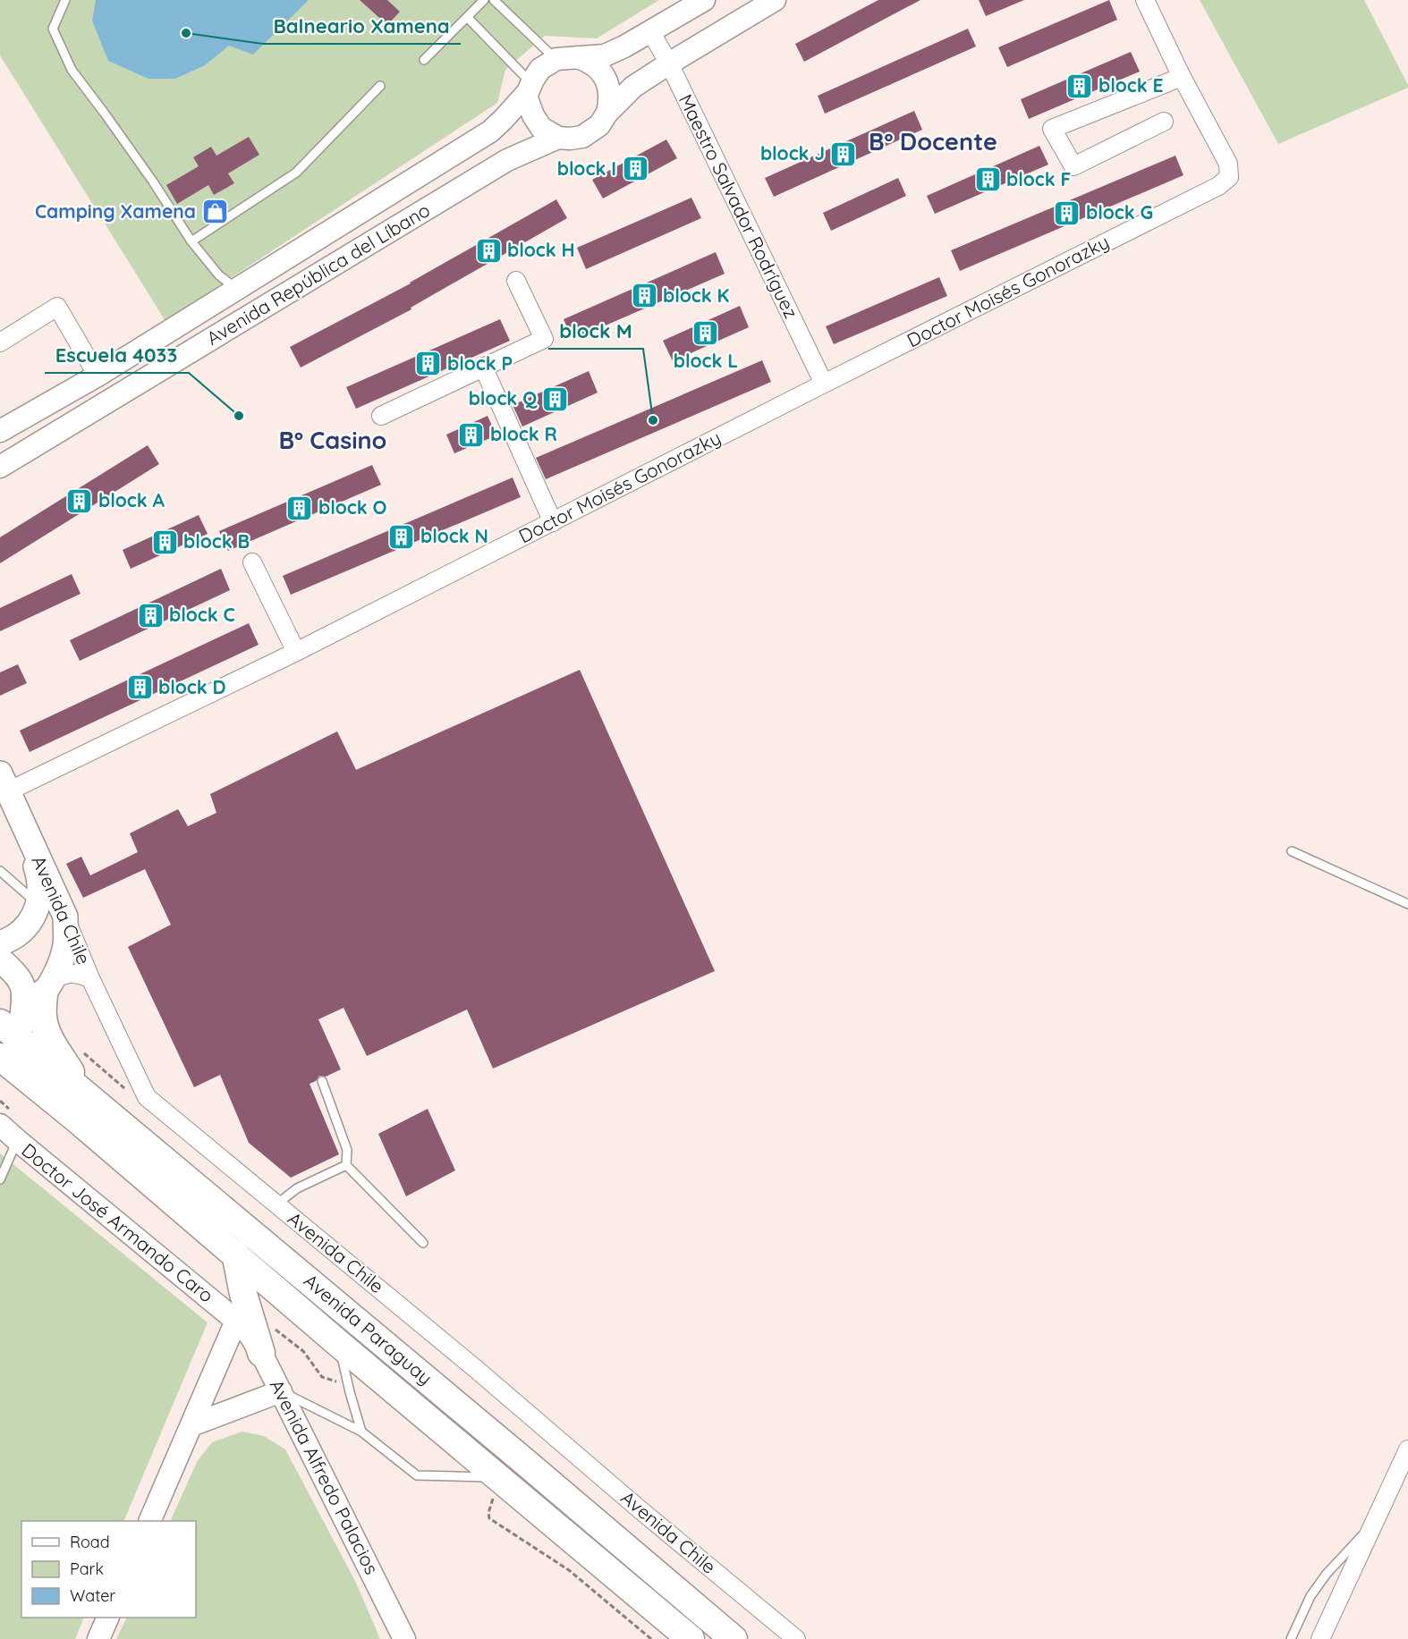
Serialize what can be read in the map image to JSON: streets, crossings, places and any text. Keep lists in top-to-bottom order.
{
  "streets": {
    "main road": ["Avenida Chile", "Avenida Paraguay"],
    "street": [
      "Maestro Salvador Rodríguez",
      "Avenida República del Líbano",
      "Doctor Moisés Gonorazky",
      "Doctor José Armando Caro",
      "Avenida Alfredo Palacios"
    ]
  },
  "crossings": [
    ["Maestro Salvador Rodríguez", "Doctor Moisés Gonorazky"],
    ["Doctor Moisés Gonorazky", "Avenida Chile"]
  ],
  "districts": ["Bº Docente", "Bº Casino"],
  "places": {
    "other": ["Balneario Xamena", "Escuela 4033", "block M"],
    "building": [
      "block E",
      "block J",
      "block I",
      "block F",
      "block G",
      "block H",
      "block K",
      "block L",
      "block P",
      "block Q",
      "block R",
      "block A",
      "block O",
      "block N",
      "block B",
      "block C",
      "block D"
    ],
    "shop": ["Camping Xamena"]
  },
  "legend": ["Road", "Park", "Water"]
}
